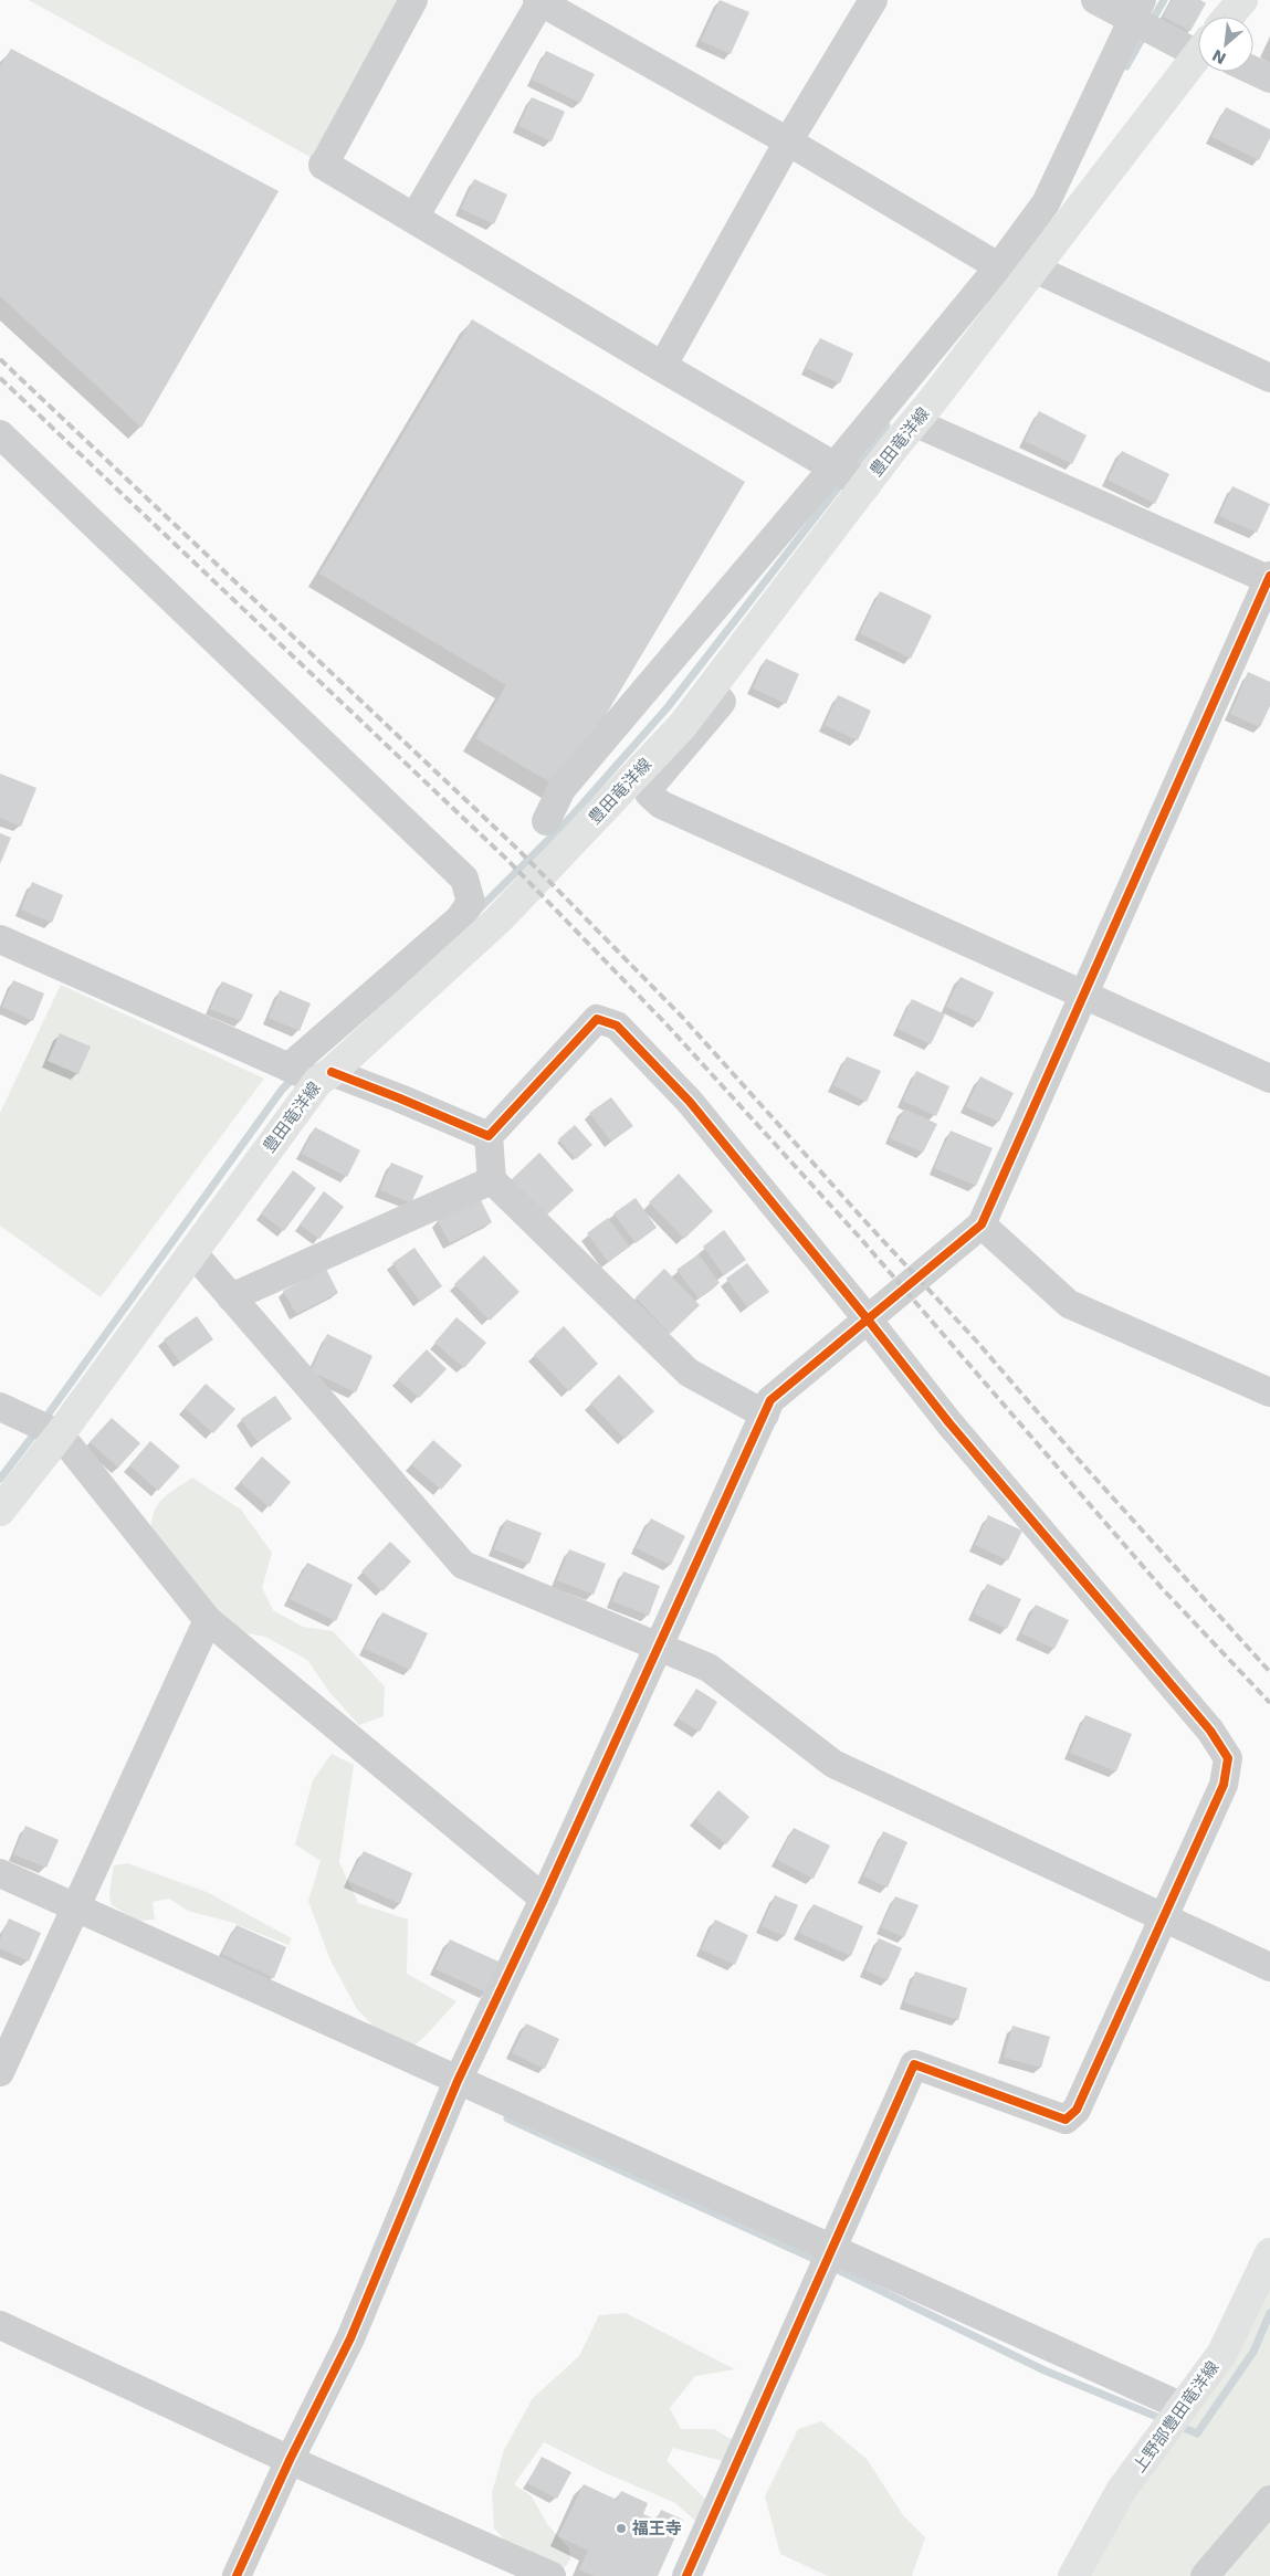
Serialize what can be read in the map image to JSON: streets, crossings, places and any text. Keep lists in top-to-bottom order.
{
  "streets": {
    "main road": ["豊田竜洋線", "上野部豊田竜洋線"]
  },
  "places": ["福王寺"],
  "north": "bottom left"
}
